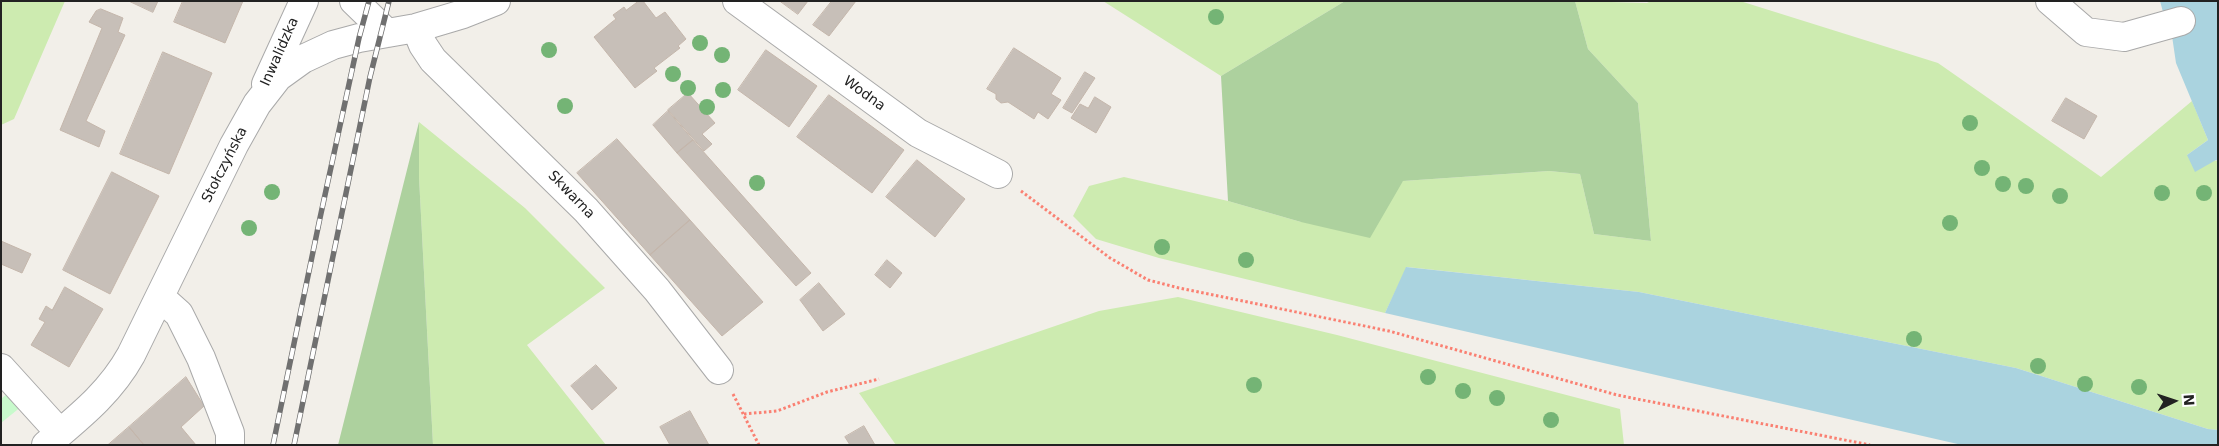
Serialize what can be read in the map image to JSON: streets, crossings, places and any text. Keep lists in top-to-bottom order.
{
  "streets": {
    "street": [
      "Inwalidzka",
      "Wodna",
      "Stołczyńska",
      "Skwarna"
    ]
  },
  "crossings": [
    ["Inwalidzka", "Stołczyńska"],
    ["Stołczyńska", "Skwarna"]
  ],
  "north": "right"
}
